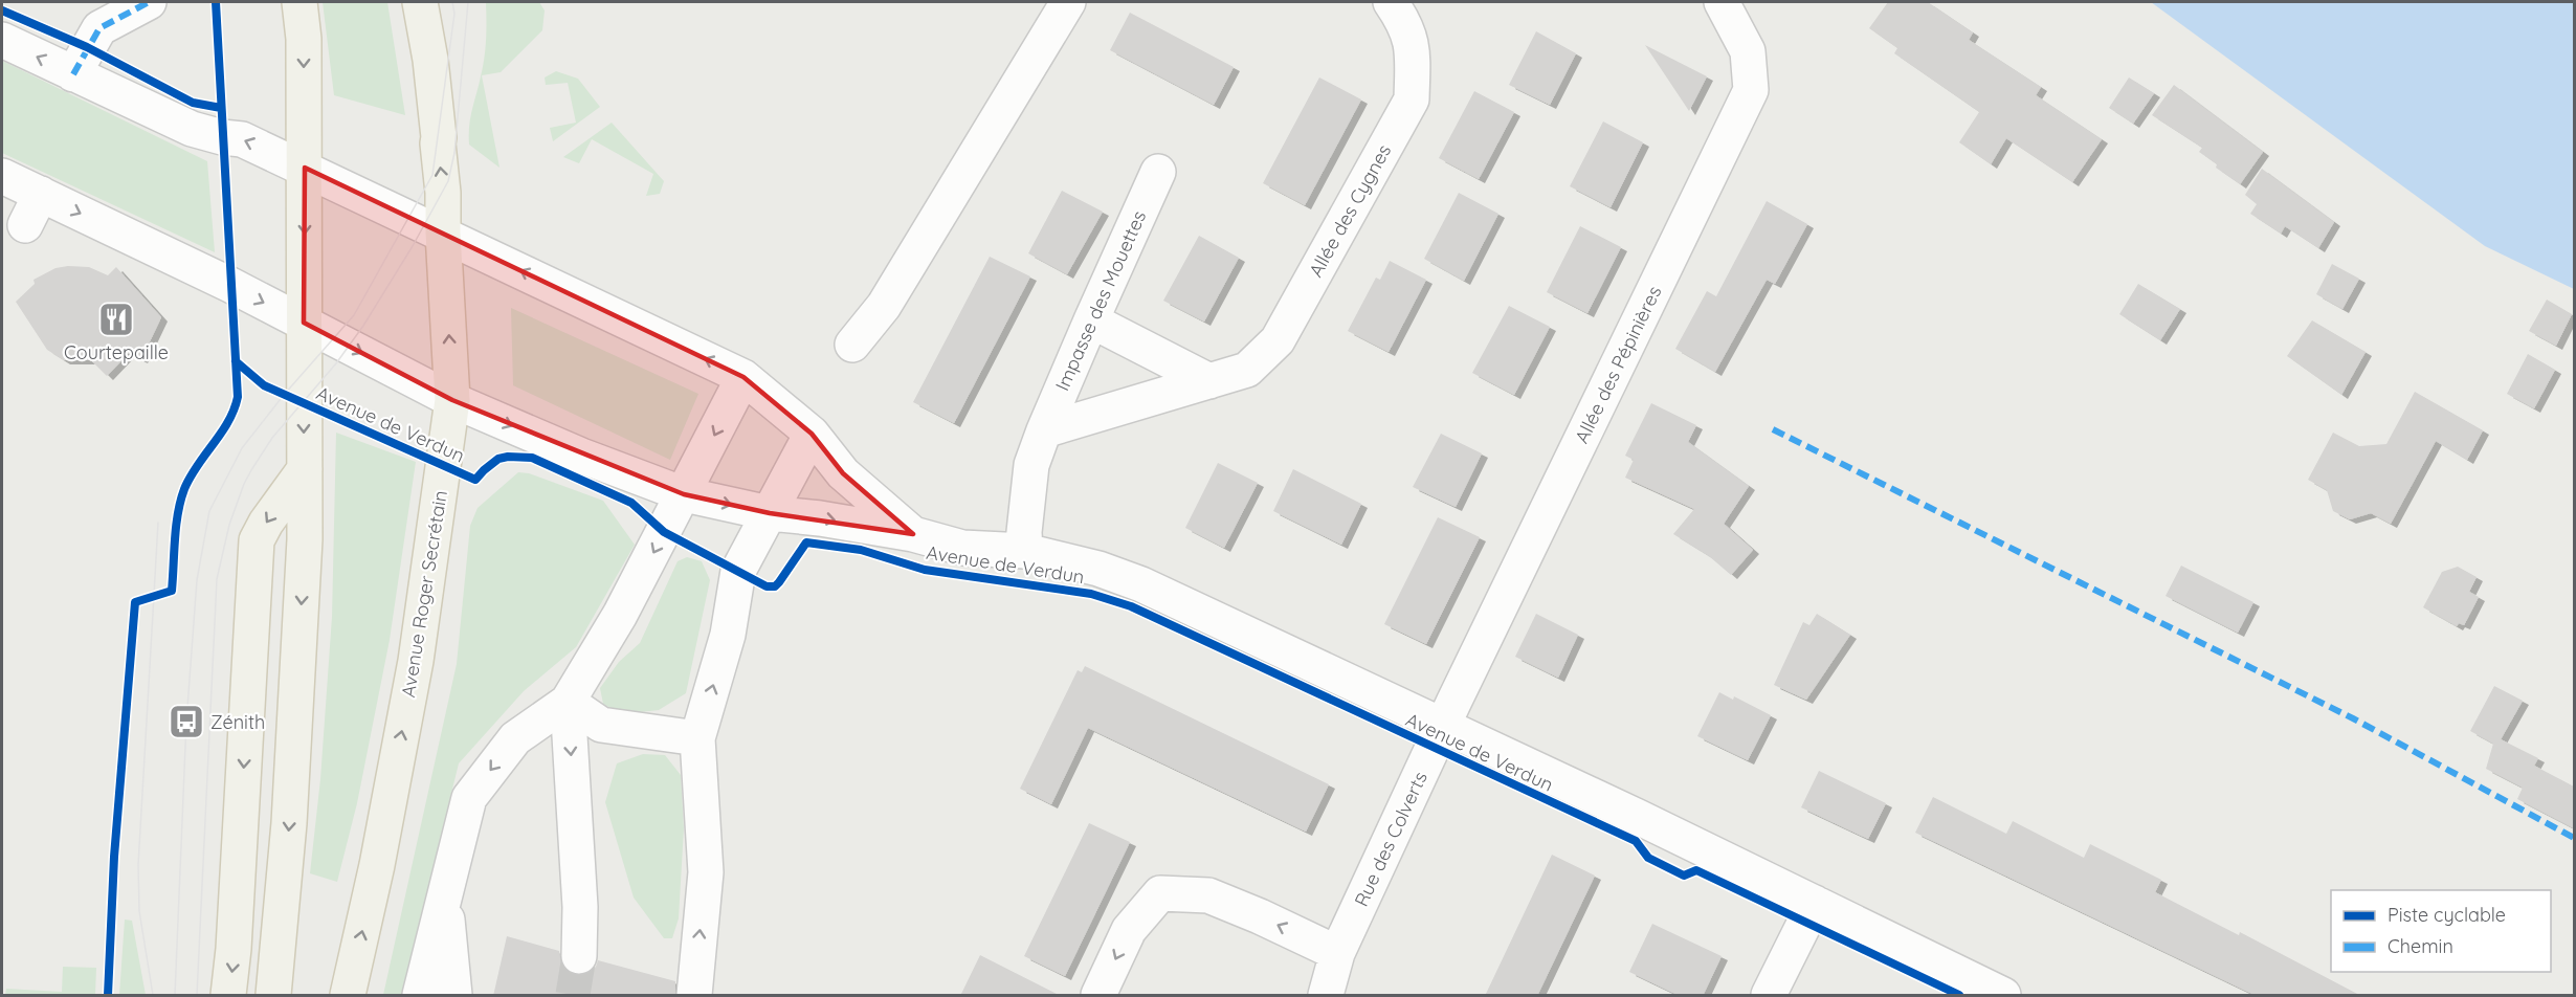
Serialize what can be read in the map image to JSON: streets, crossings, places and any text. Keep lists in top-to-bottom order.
{
  "streets": {
    "main road": ["Avenue Roger Secrétain"],
    "street": [
      "Allée des Cygnes",
      "Impasse des Mouettes",
      "Allée des Pépinières",
      "Avenue de Verdun",
      "Rue des Colverts"
    ]
  },
  "crossings": [
    ["Allée des Cygnes", "Impasse des Mouettes"],
    ["Allée des Pépinières", "Avenue de Verdun"],
    ["Allée des Pépinières", "Rue des Colverts"],
    ["Avenue de Verdun", "Avenue Roger Secrétain"],
    ["Avenue de Verdun", "Rue des Colverts"]
  ],
  "places": {
    "restaurant": ["Courtepaille"],
    "bus stop": ["Zénith"]
  },
  "legend": ["Piste cyclable", "Chemin"]
}
